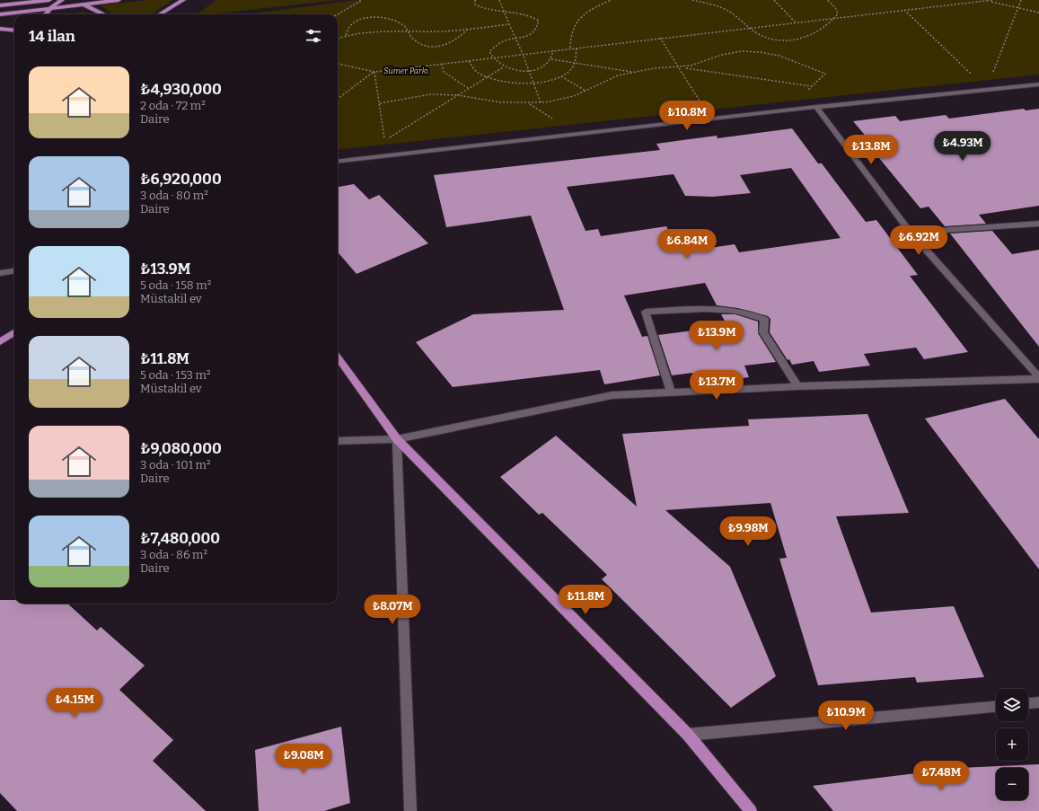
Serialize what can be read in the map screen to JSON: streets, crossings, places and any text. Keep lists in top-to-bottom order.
{
  "parks": ["Sümer Parkı"],
  "page": {
    "heading": "14 ilan",
    "list": [
      {
        "name": "₺4,930,000",
        "note": "2 oda · 72 m² · Daire"
      },
      {
        "name": "₺6,920,000",
        "note": "3 oda · 80 m² · Daire"
      },
      {
        "name": "₺13.9M",
        "note": "5 oda · 158 m² · Müstakil ev"
      },
      {
        "name": "₺11.8M",
        "note": "5 oda · 153 m² · Müstakil ev"
      },
      {
        "name": "₺9,080,000",
        "note": "3 oda · 101 m² · Daire"
      },
      {
        "name": "₺7,480,000",
        "note": "3 oda · 86 m² · Daire"
      }
    ],
    "price": [
      "₺10.8M",
      "₺4.93M",
      "₺13.8M",
      "₺6.92M",
      "₺6.84M",
      "₺13.9M",
      "₺13.7M",
      "₺9.98M",
      "₺11.8M",
      "₺8.07M",
      "₺4.15M",
      "₺10.9M",
      "₺9.08M",
      "₺7.48M"
    ],
    "map_buttons": ["+", "−"]
  }
}
